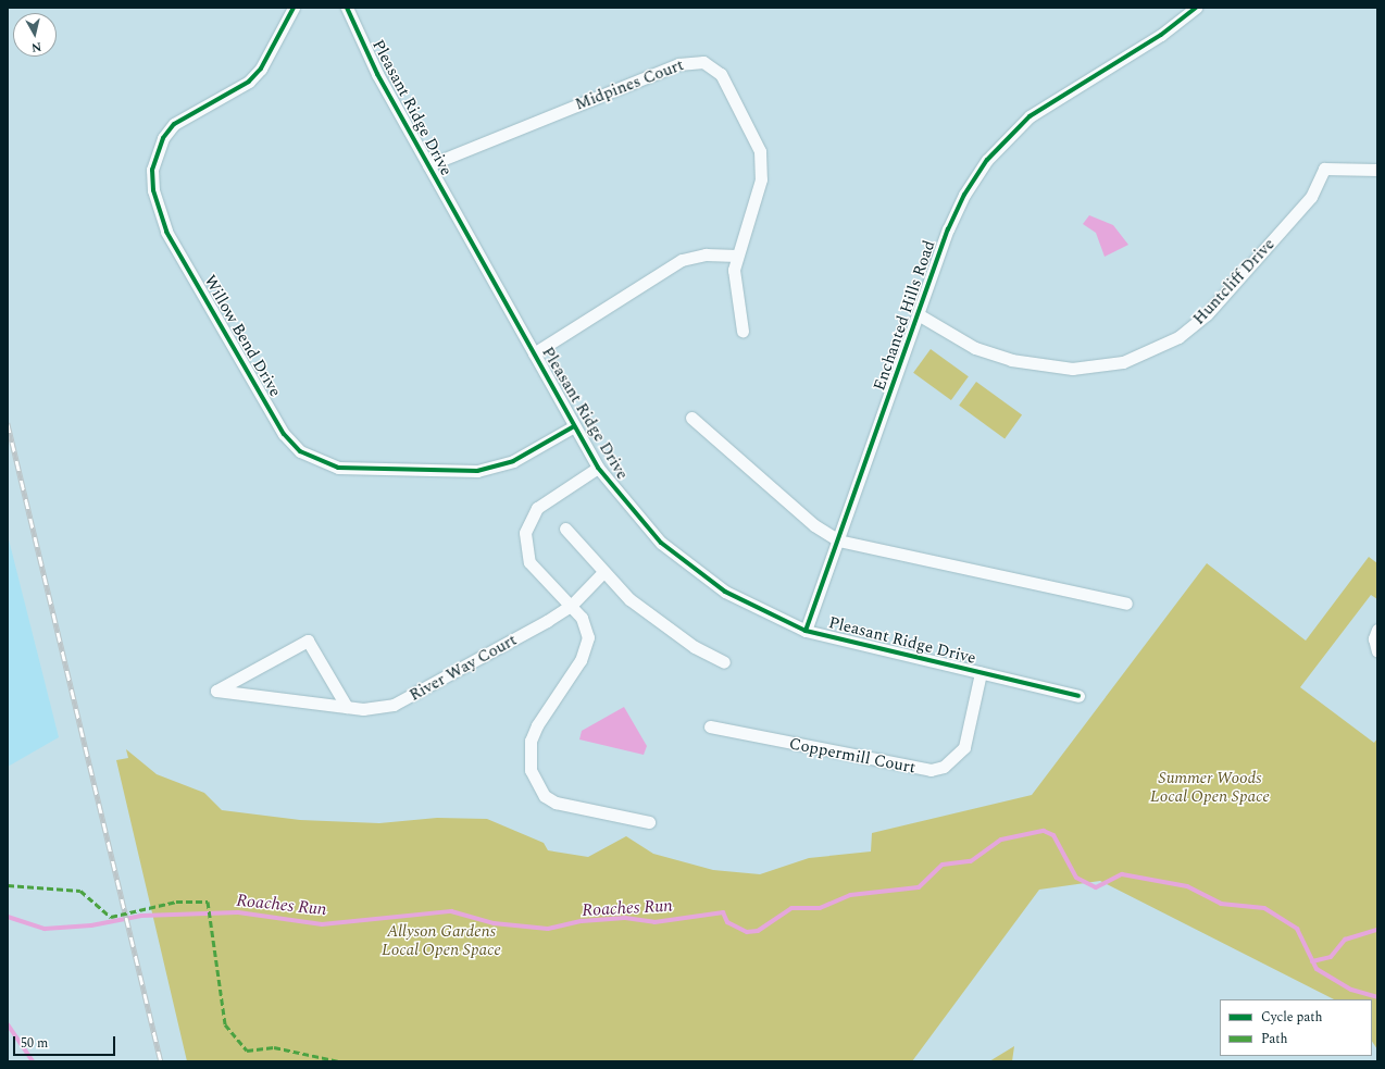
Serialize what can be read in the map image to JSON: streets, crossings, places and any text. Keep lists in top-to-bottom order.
{
  "streets": {
    "street": [
      "Midpines Court",
      "Pleasant Ridge Drive",
      "Huntcliff Drive",
      "Enchanted Hills Road",
      "Willow Bend Drive",
      "River Way Court",
      "Coppermill Court"
    ]
  },
  "crossings": [
    ["Midpines Court", "Pleasant Ridge Drive"],
    ["Pleasant Ridge Drive", "Enchanted Hills Road"],
    ["Pleasant Ridge Drive", "Willow Bend Drive"],
    ["Pleasant Ridge Drive", "Coppermill Court"],
    ["Huntcliff Drive", "Enchanted Hills Road"]
  ],
  "water": ["Roaches Run"],
  "parks": ["Summer Woods Local Open Space", "Allyson Gardens Local Open Space"],
  "legend": ["Cycle path", "Path"],
  "scale_bar": "50 m",
  "north": "bottom"
}
